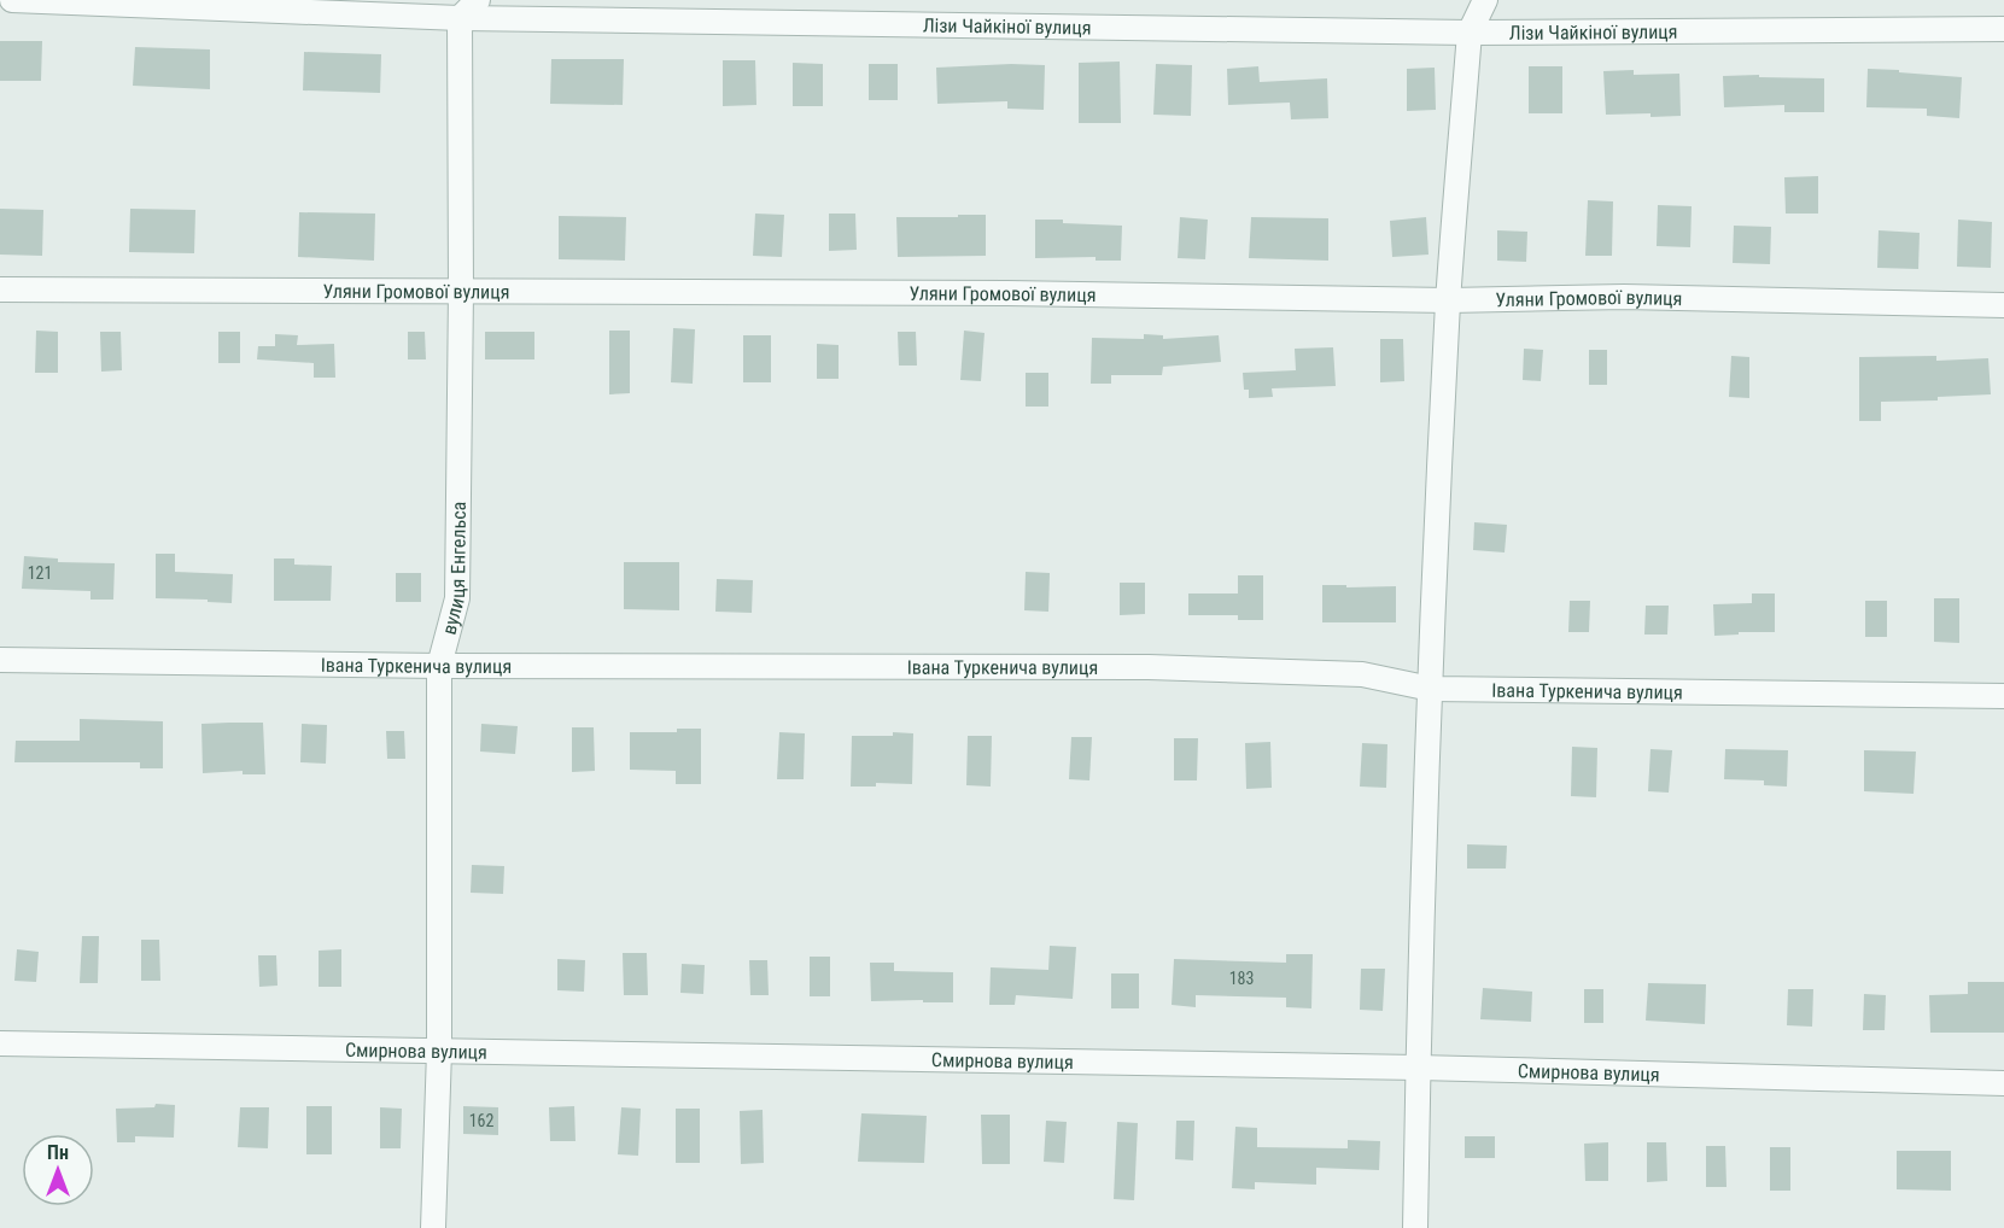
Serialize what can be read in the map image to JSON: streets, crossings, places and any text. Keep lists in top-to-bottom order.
{
  "streets": {
    "street": [
      "Лізи Чайкіної вулиця",
      "Уляни Громової вулиця",
      "вулиця Енгельса",
      "Івана Туркенича вулиця",
      "Смирнова вулиця"
    ]
  },
  "crossings": [
    ["Лізи Чайкіної вулиця", "вулиця Енгельса"],
    ["Уляни Громової вулиця", "вулиця Енгельса"],
    ["вулиця Енгельса", "Івана Туркенича вулиця"],
    ["вулиця Енгельса", "Смирнова вулиця"]
  ],
  "house_numbers": ["121", "183", "162"],
  "north": "top"
}
